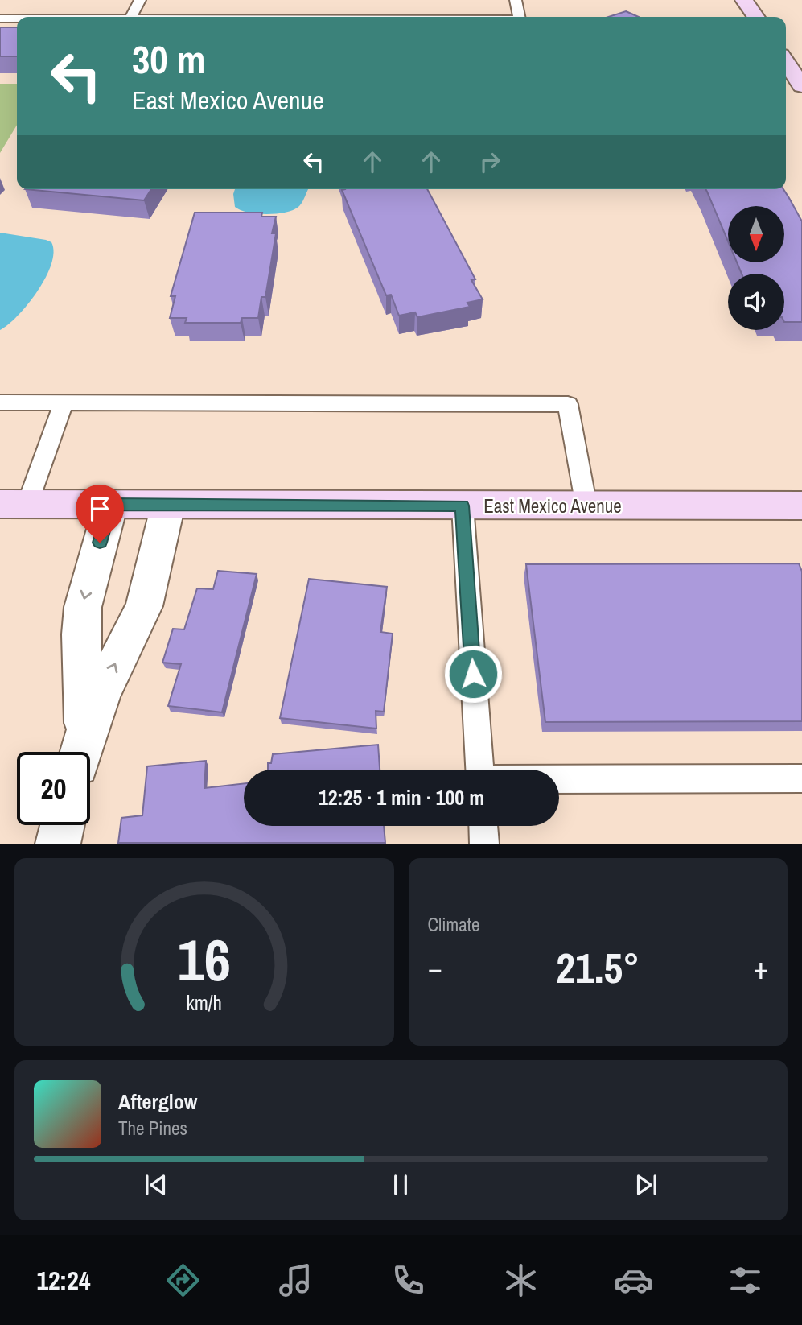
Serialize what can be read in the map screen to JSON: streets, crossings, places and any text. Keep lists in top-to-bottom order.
{
  "streets": {
    "street": ["East Mexico Avenue"]
  },
  "north": "bottom",
  "page": {
    "turn": ["30 m", "East Mexico Avenue"],
    "limit": "20",
    "trip": "12:25 · 1 min · 100 m",
    "tile": "Climate",
    "heat": ["−", "21.5°", "+"],
    "song": ["Afterglow", "The Pines"],
    "tabs": "12:24",
    "gauge": ["16", "km/h"]
  }
}
